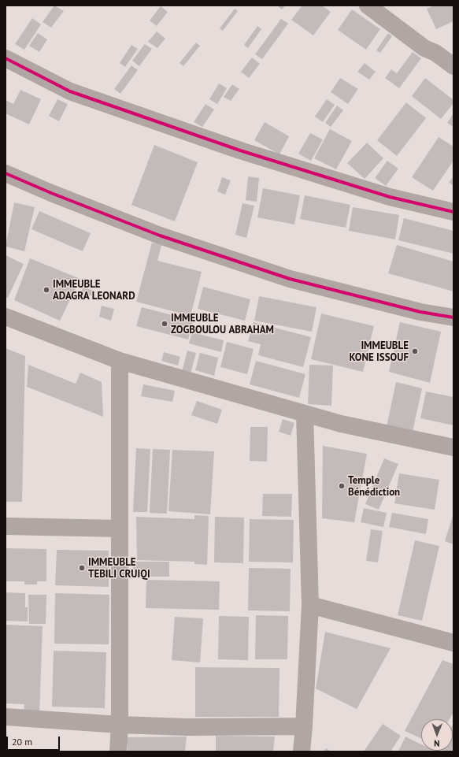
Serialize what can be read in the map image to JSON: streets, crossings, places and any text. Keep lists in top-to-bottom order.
{
  "places": [
    "IMMEUBLE ADAGRA LEONARD",
    "IMMEUBLE ZOGBOULOU ABRAHAM",
    "IMMEUBLE KONE ISSOUF",
    "Temple Bénédiction",
    "IMMEUBLE TEBILI CRUIQI"
  ],
  "scale_bar": "20 m",
  "north": "bottom"
}
